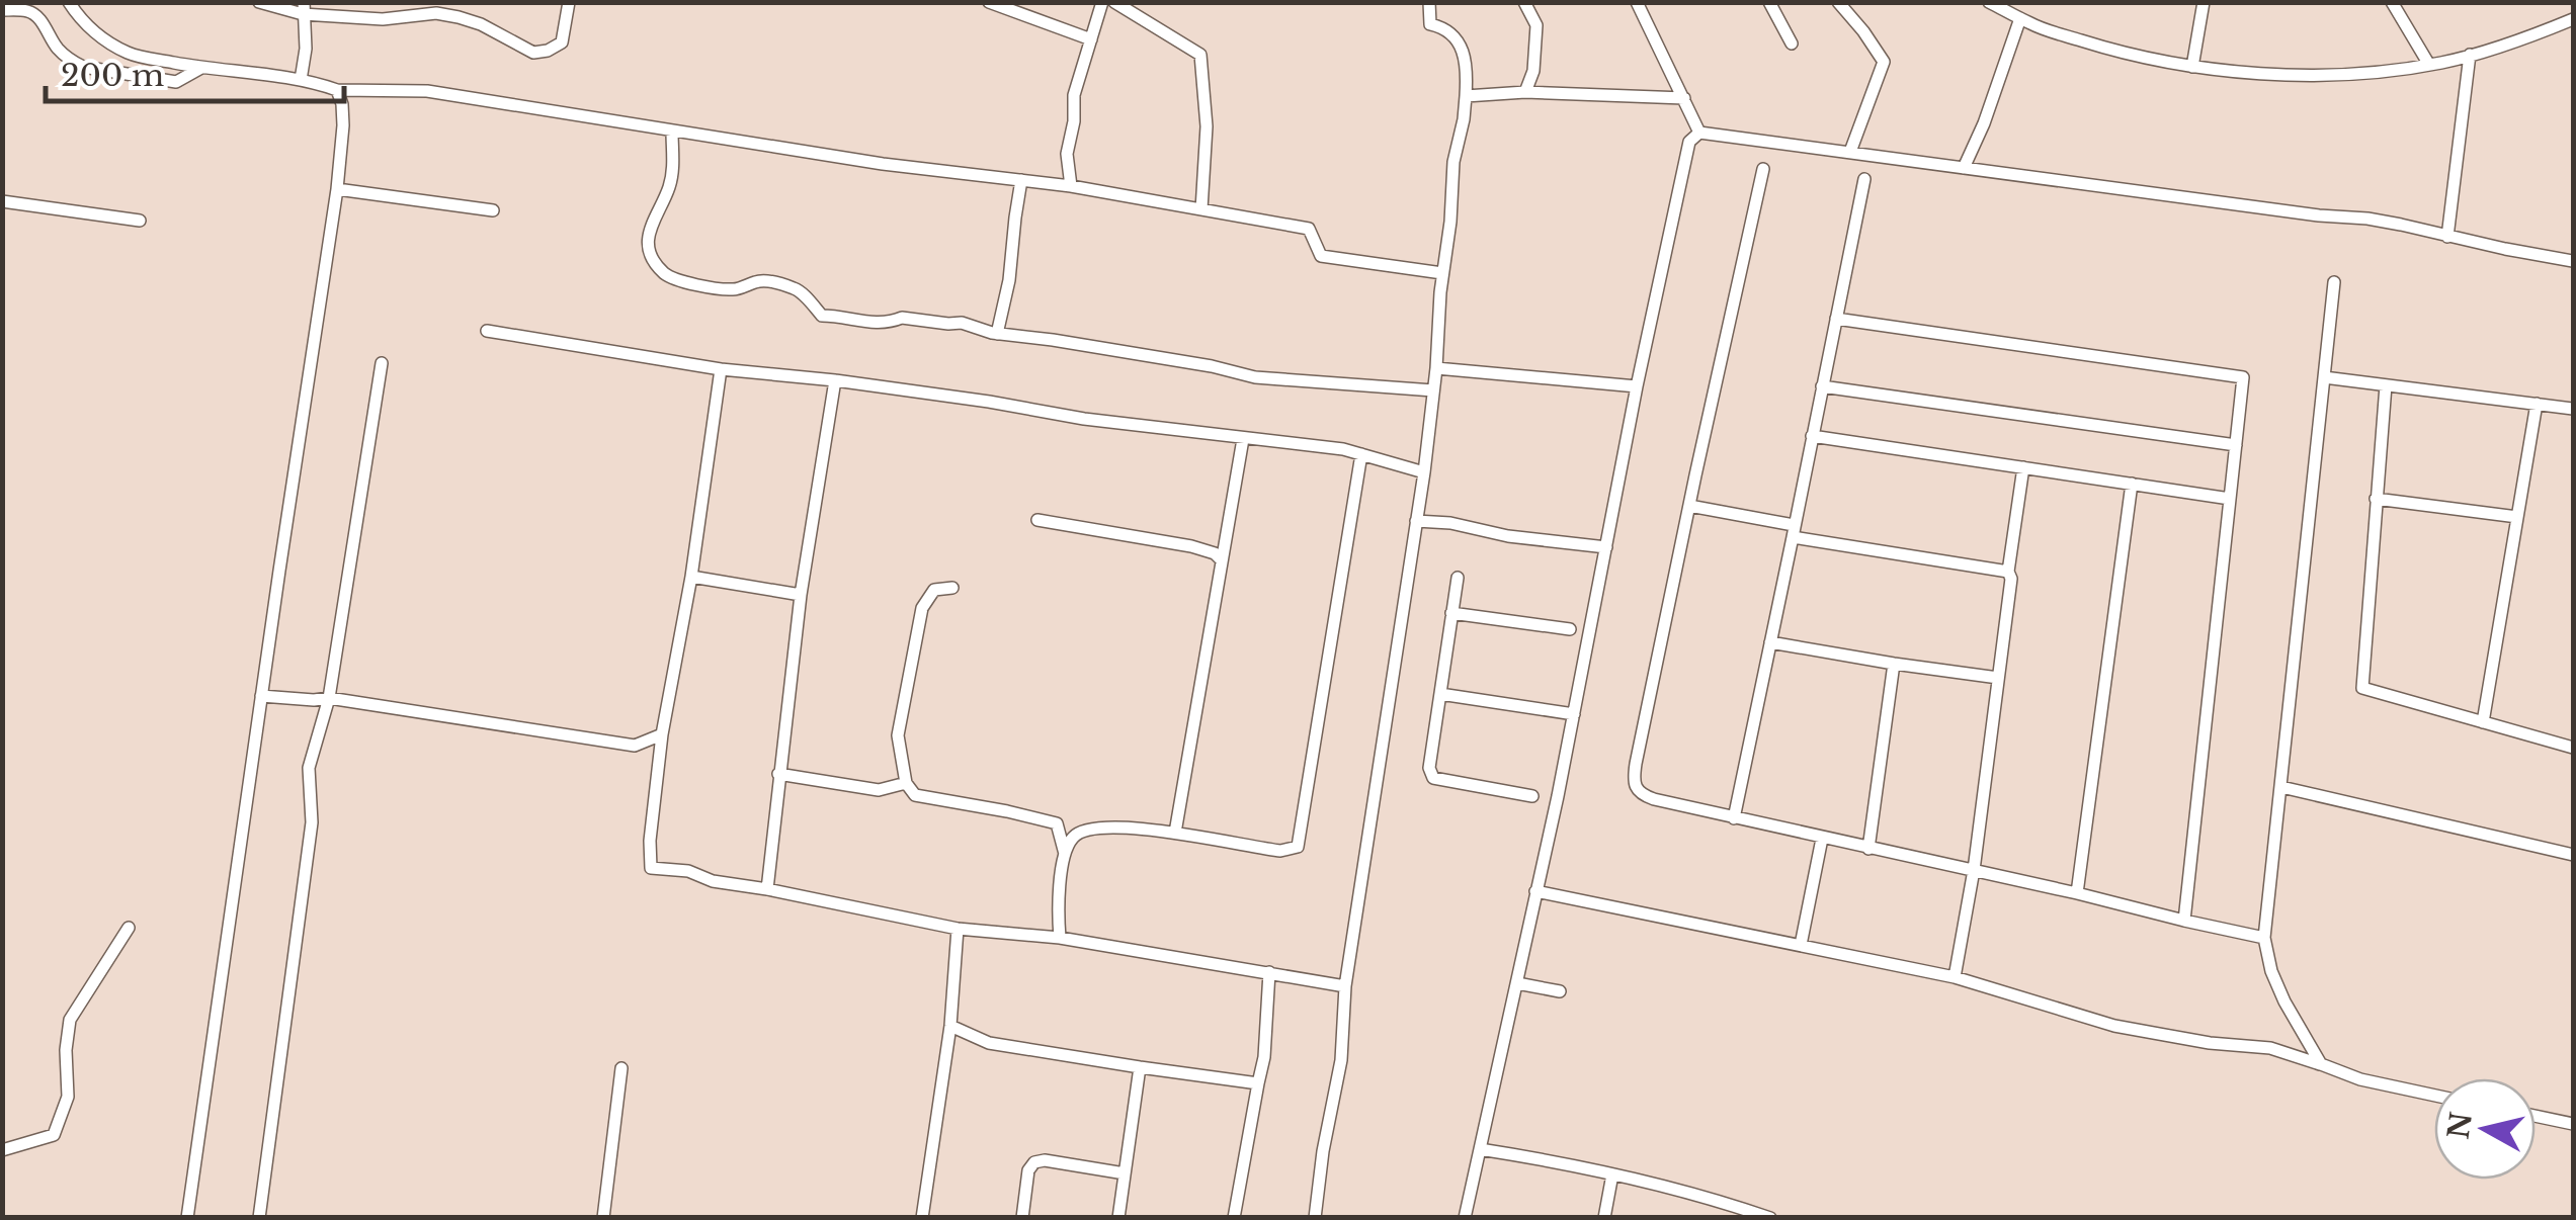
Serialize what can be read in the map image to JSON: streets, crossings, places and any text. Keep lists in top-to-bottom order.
{
  "scale_bar": "200 m",
  "north": "left"
}
